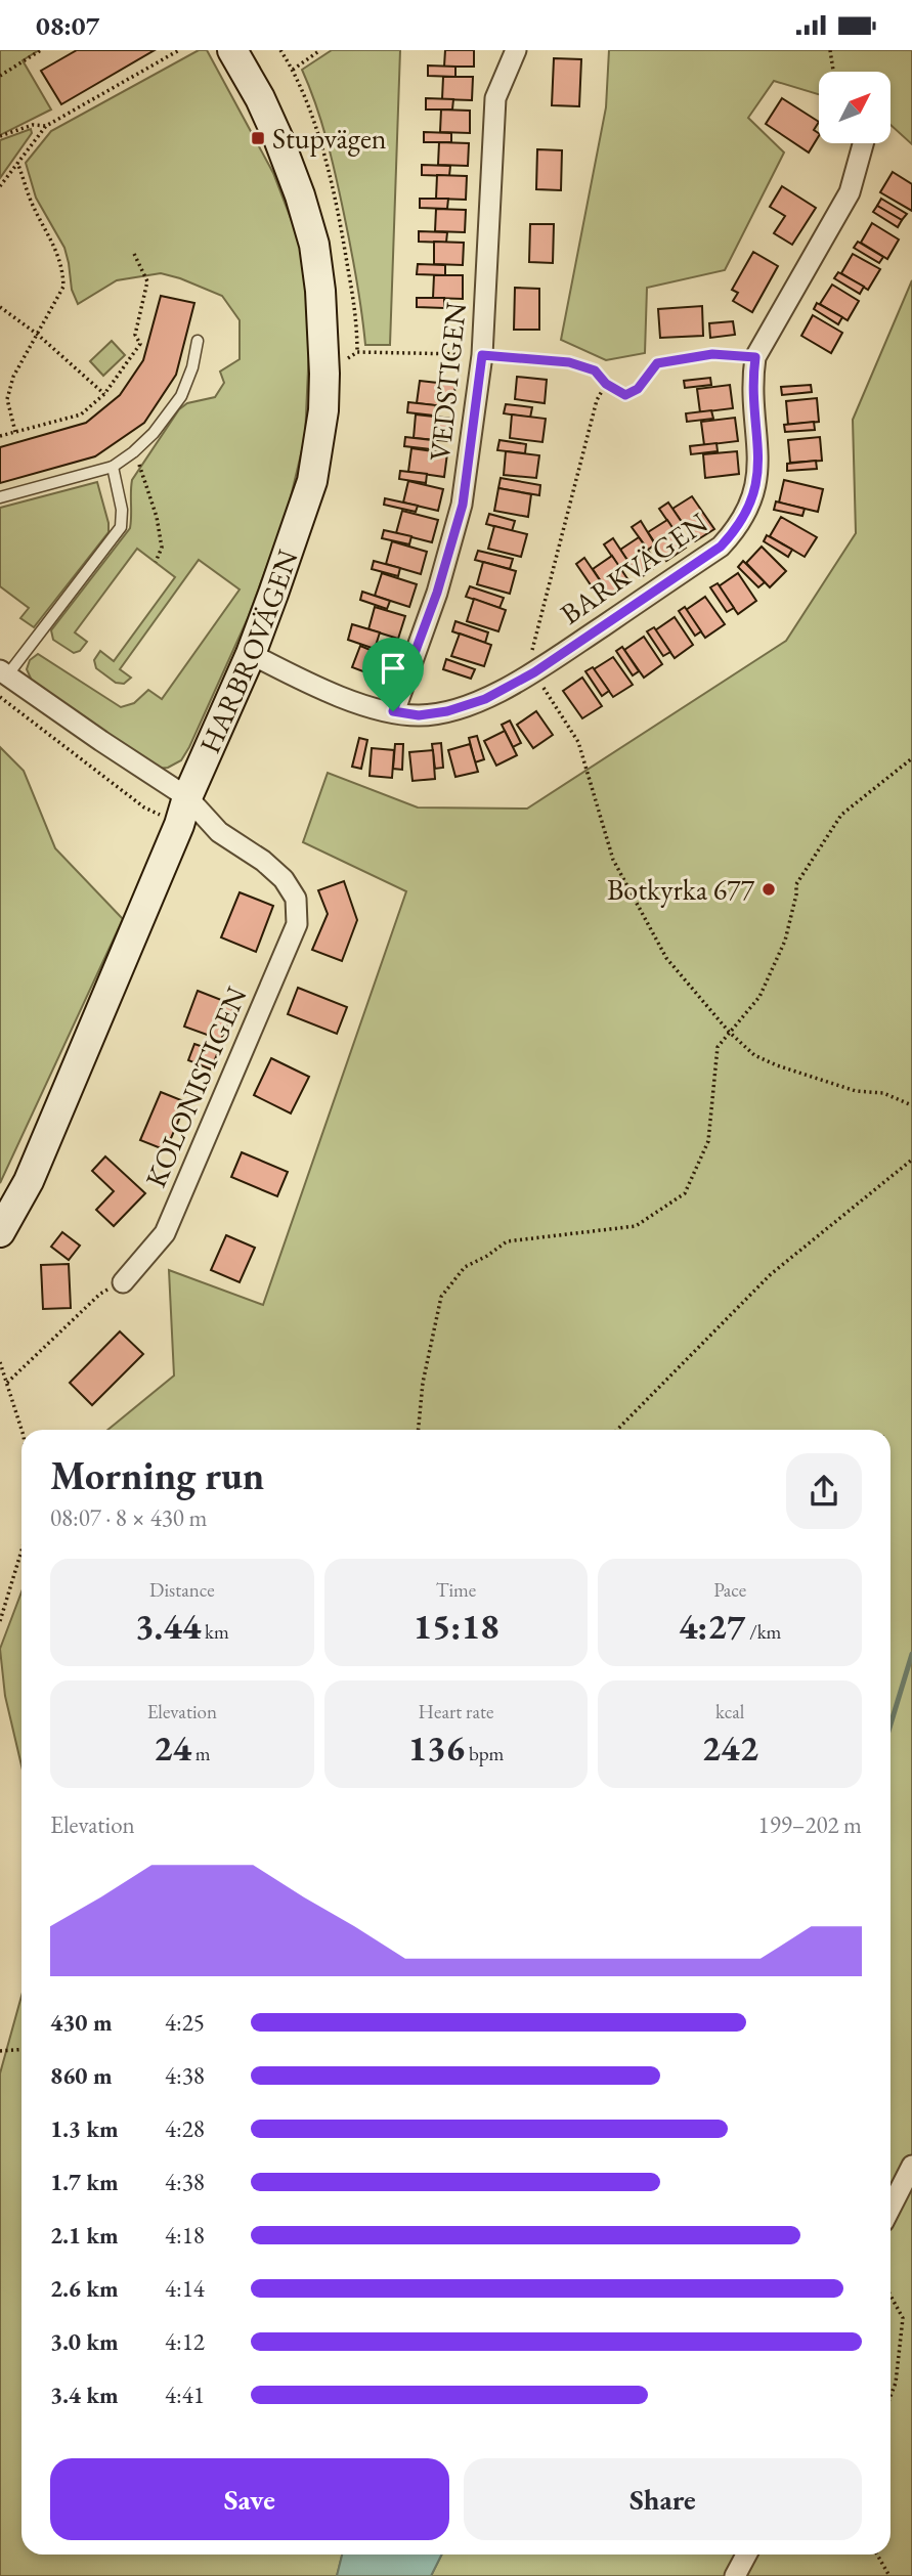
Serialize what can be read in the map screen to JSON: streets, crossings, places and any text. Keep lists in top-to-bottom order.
{
  "streets": {
    "street": [
      "VEDSTIGEN",
      "BARKVÄGEN",
      "HARBROVÄGEN",
      "KOLONISTIGEN"
    ]
  },
  "crossings": [
    ["VEDSTIGEN", "BARKVÄGEN"],
    ["BARKVÄGEN", "HARBROVÄGEN"],
    ["HARBROVÄGEN", "KOLONISTIGEN"]
  ],
  "places": {
    "transit": ["Stupvägen"],
    "other": ["Botkyrka 677"]
  },
  "north": "top right",
  "page": {
    "status": "08:07",
    "heading": ["Morning run", "08:07 · 8 × 430 m"],
    "stats": [
      ["Distance", "3.44 km"],
      ["Time", "15:18"],
      ["Pace", "4:27 /km"],
      ["Elevation", "24 m"],
      ["Heart rate", "136 bpm"],
      ["kcal", "242"]
    ],
    "chart": ["Elevation", "199–202 m"],
    "list": [
      {
        "name": "430 m",
        "note": "4:25"
      },
      {
        "name": "860 m",
        "note": "4:38"
      },
      {
        "name": "1.3 km",
        "note": "4:28"
      },
      {
        "name": "1.7 km",
        "note": "4:38"
      },
      {
        "name": "2.1 km",
        "note": "4:18"
      },
      {
        "name": "2.6 km",
        "note": "4:14"
      },
      {
        "name": "3.0 km",
        "note": "4:12"
      },
      {
        "name": "3.4 km",
        "note": "4:41"
      }
    ],
    "buttons": ["Save", "Share"]
  }
}
